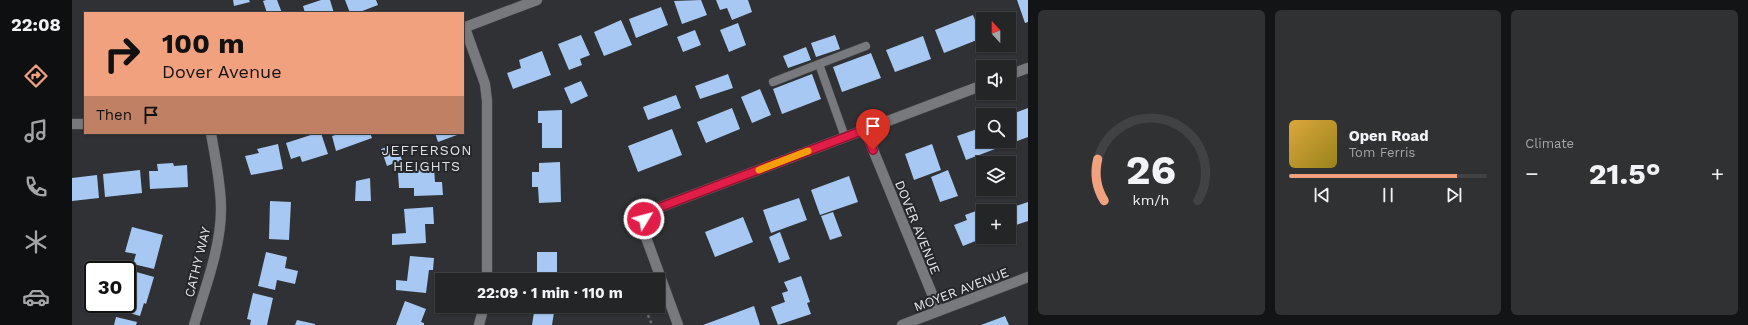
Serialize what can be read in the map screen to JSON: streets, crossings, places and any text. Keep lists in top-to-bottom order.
{
  "streets": {
    "street": ["DOVER AVENUE", "CATHY WAY", "MOYER AVENUE"]
  },
  "crossings": [
    ["DOVER AVENUE", "MOYER AVENUE"]
  ],
  "districts": ["JEFFERSON HEIGHTS"],
  "north": "top",
  "page": {
    "tabs": "22:08",
    "tile": "Climate",
    "map_buttons": "+",
    "turn": ["100 m", "Dover Avenue"],
    "then": "Then",
    "song": ["Open Road", "Tom Ferris"],
    "heat": ["−", "21.5°", "+"],
    "limit": "30",
    "trip": "22:09 · 1 min · 110 m",
    "gauge": ["26", "km/h"]
  }
}
